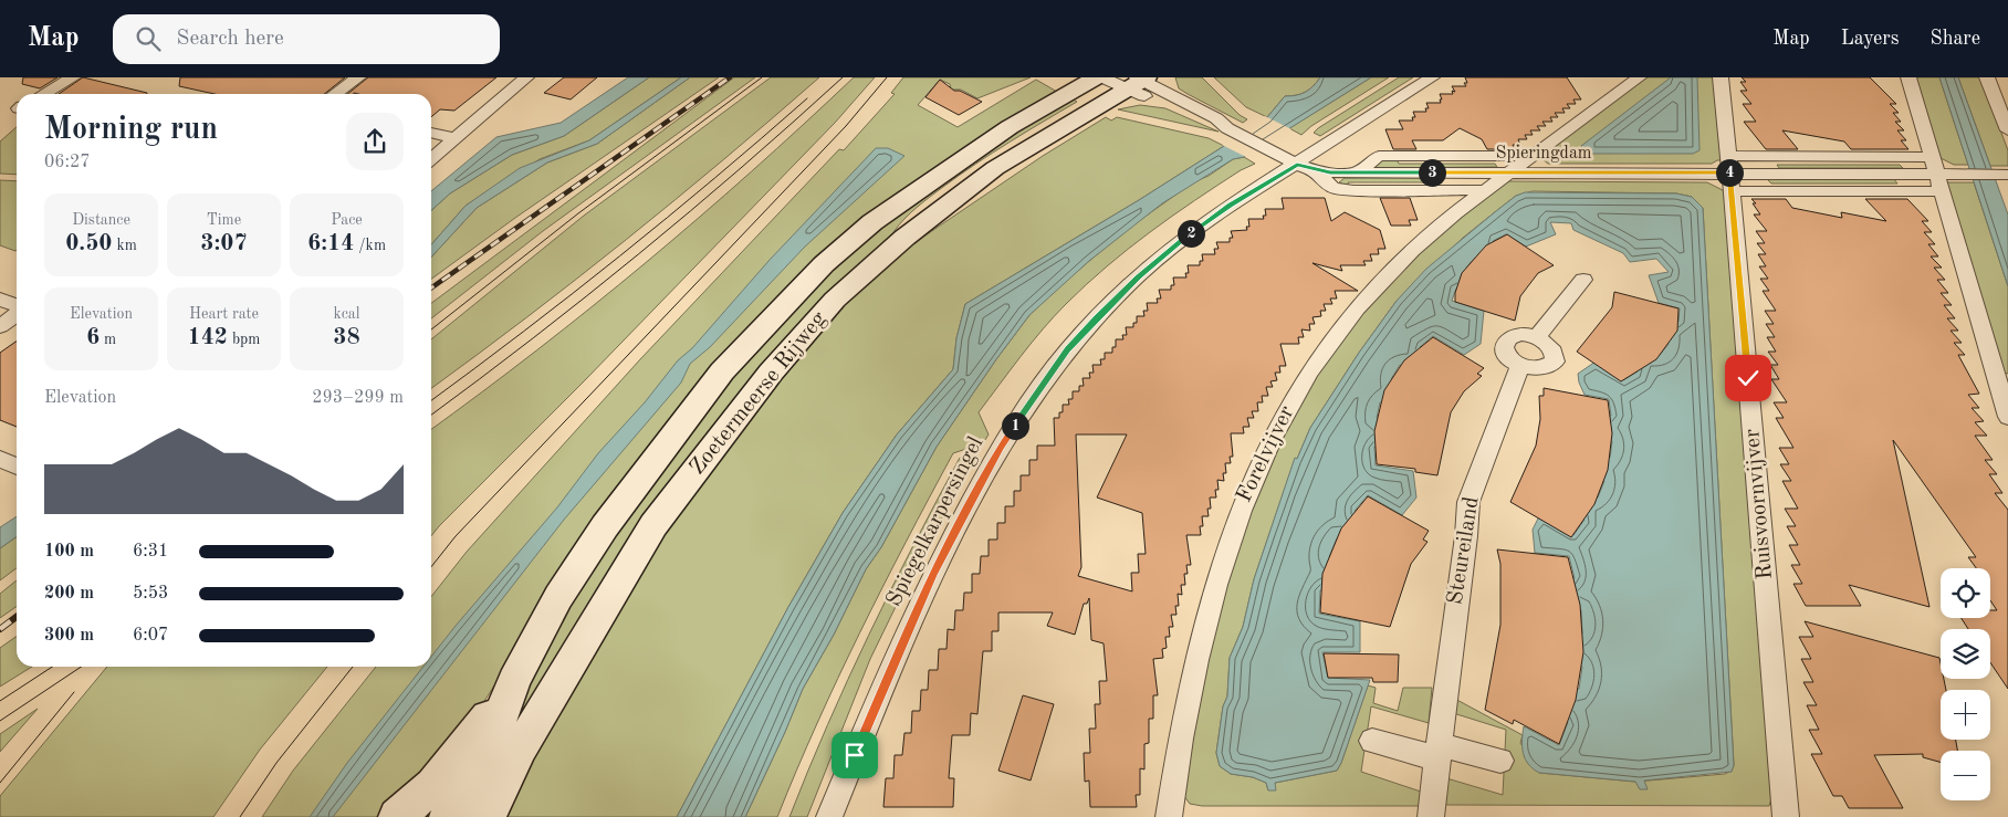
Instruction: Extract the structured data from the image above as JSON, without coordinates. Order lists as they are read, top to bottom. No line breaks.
{"streets":{"main road":["Zoetermeerse Rijweg"],"street":["Spieringdam","Forelvijver","Ruisvoornvijver","Spiegelkarpersingel","Steureiland"]},"crossings":[["Spieringdam","Zoetermeerse Rijweg"],["Spieringdam","Forelvijver"],["Spieringdam","Ruisvoornvijver"],["Spieringdam","Spiegelkarpersingel"]],"page":{"header":"Map","search":"Search here","nav":["Map","Layers","Share"],"heading":["Morning run","06:27"],"pins":["3","4","2","1"],"stats":[["Distance","0.50 km"],["Time","3:07"],["Pace","6:14 /km"],["Elevation","6 m"],["Heart rate","142 bpm"],["kcal","38"]],"chart":["Elevation","293–299 m"],"list":[{"name":"100 m","note":"6:31"},{"name":"200 m","note":"5:53"},{"name":"300 m","note":"6:07"}],"map_buttons":["+","−"]}}
